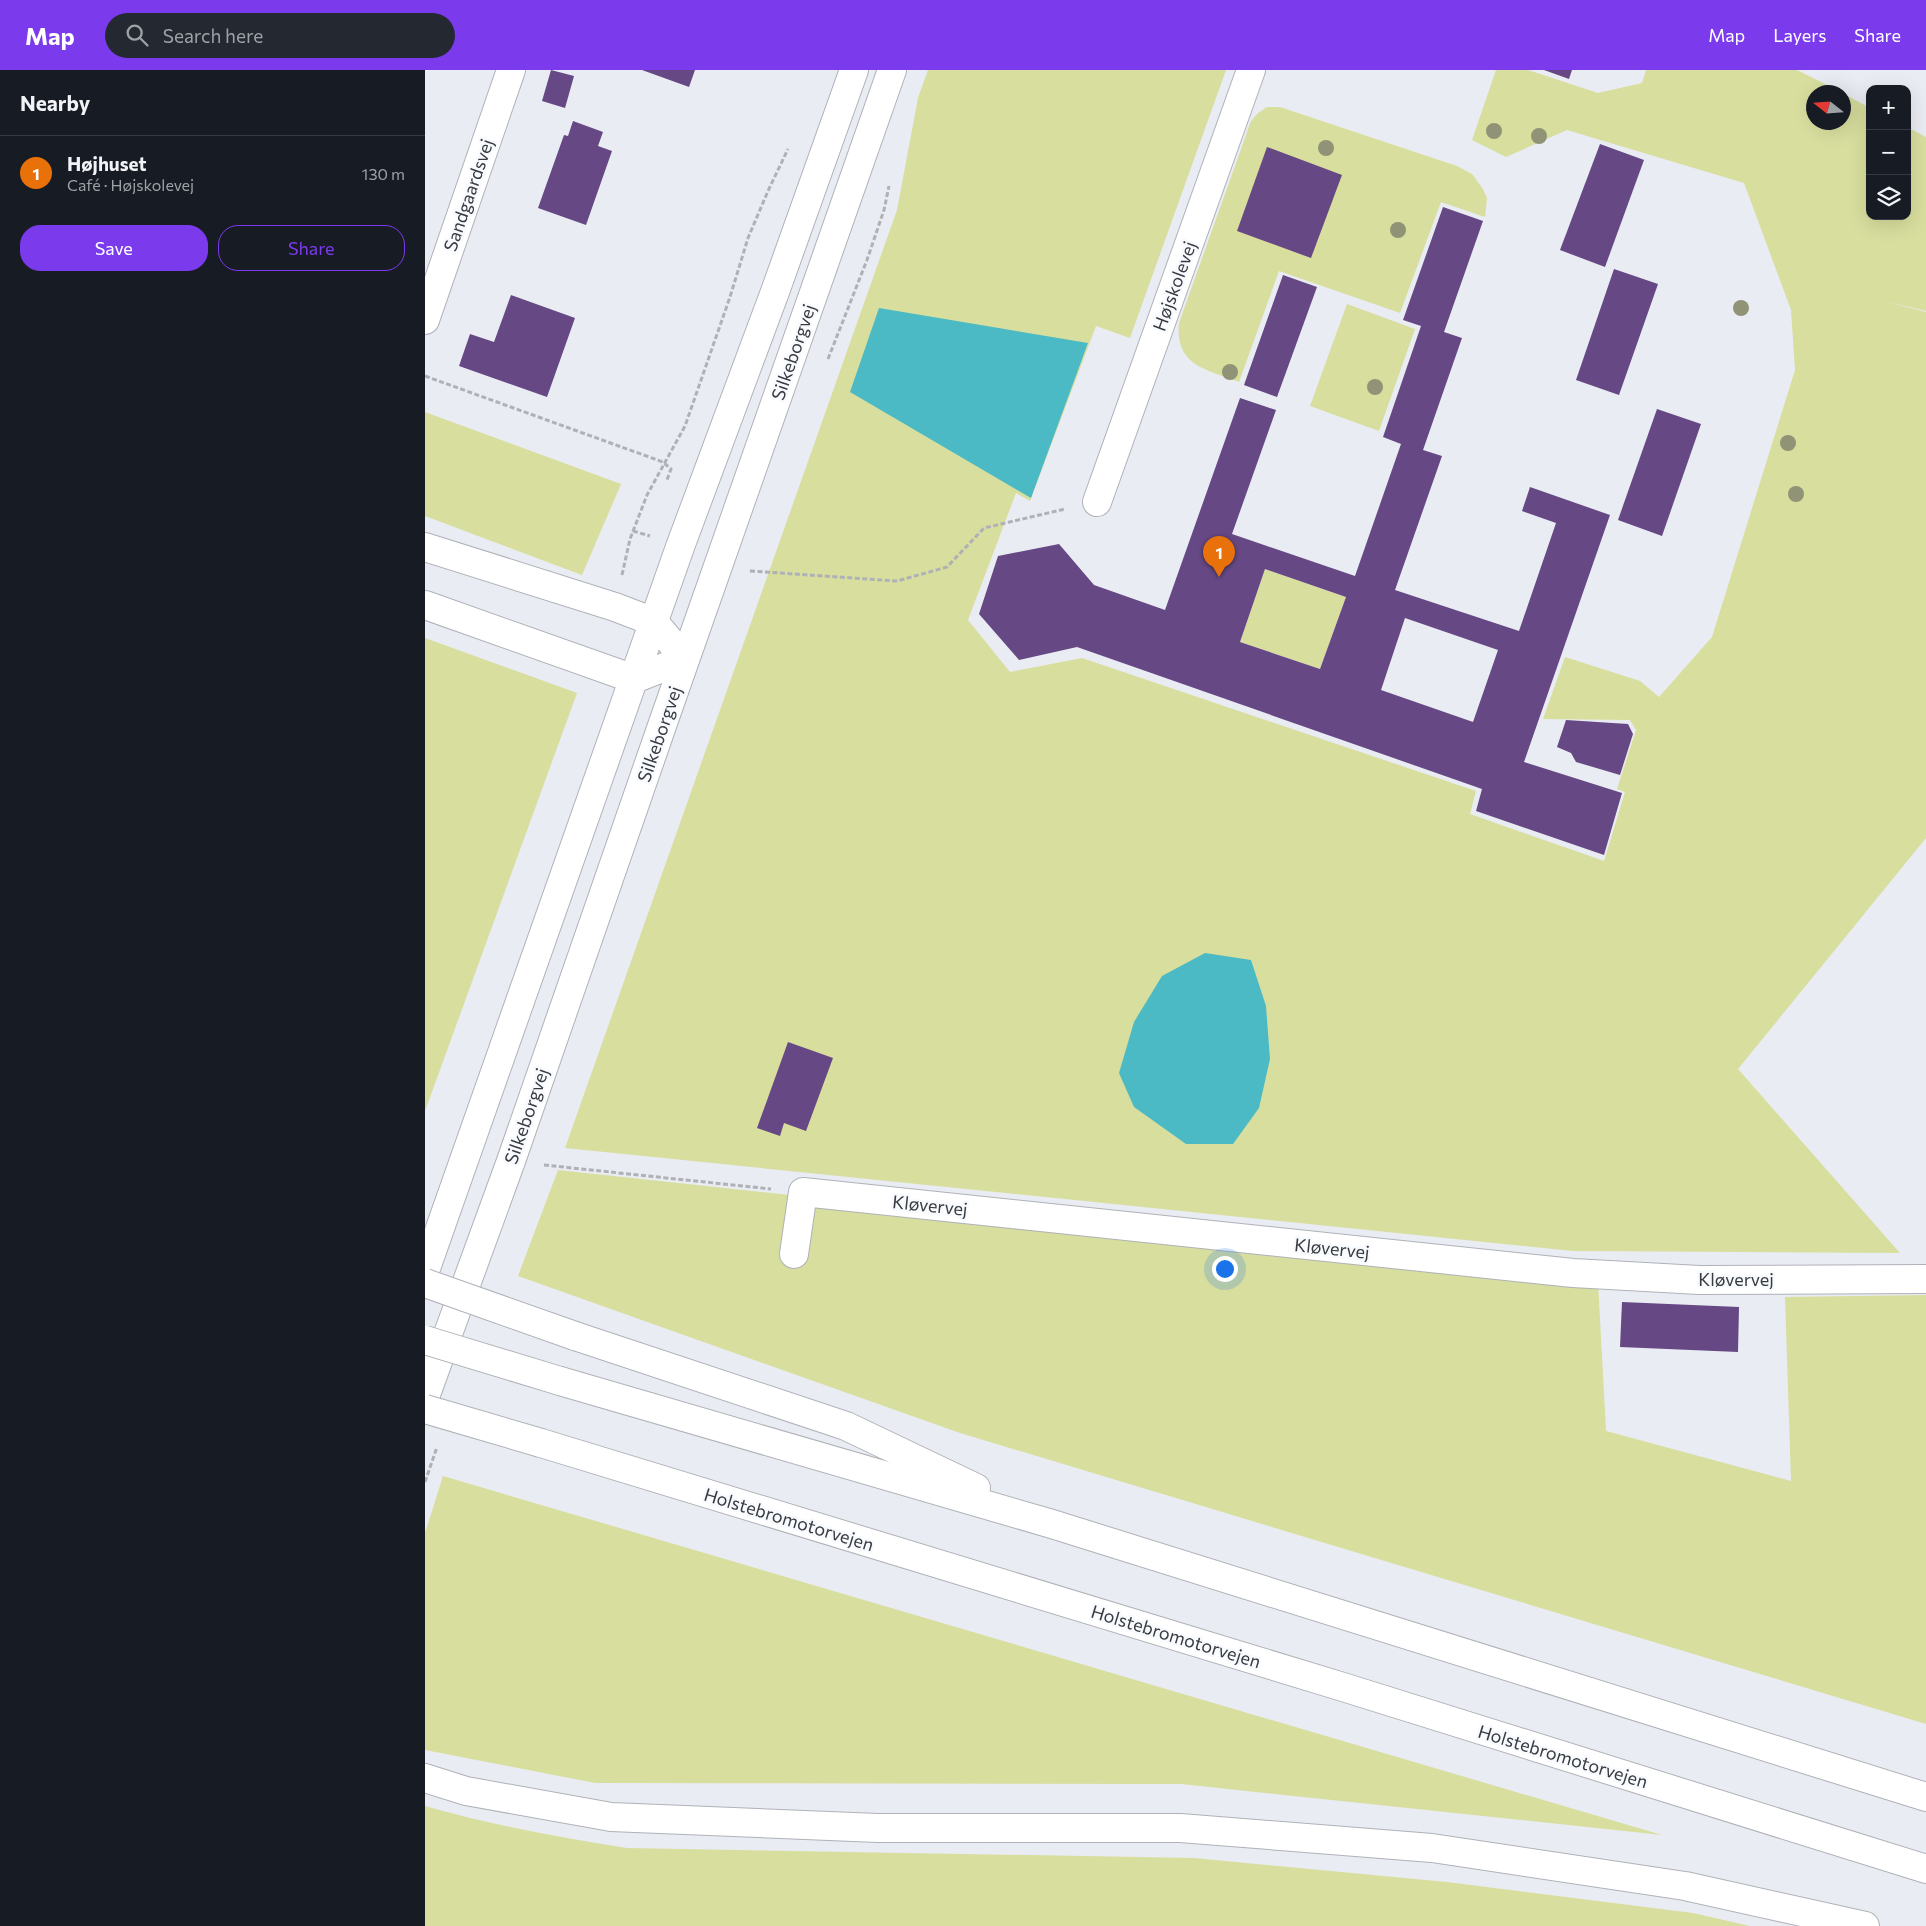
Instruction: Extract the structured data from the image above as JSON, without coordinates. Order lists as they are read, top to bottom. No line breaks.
{"streets":{"main road":["Sandgaardsvej","Højskolevej","Silkeborgvej","Kløvervej","Holstebromotorvejen"]},"north":"left","page":{"header":"Map","search":"Search here","nav":["Map","Layers","Share"],"heading":"Nearby","map_buttons":["+","−"],"list":[{"mark":"1","name":"Højhuset","note":"Café · Højskolevej","value":"130 m"}],"buttons":["Save","Share"],"pins":"1"}}
